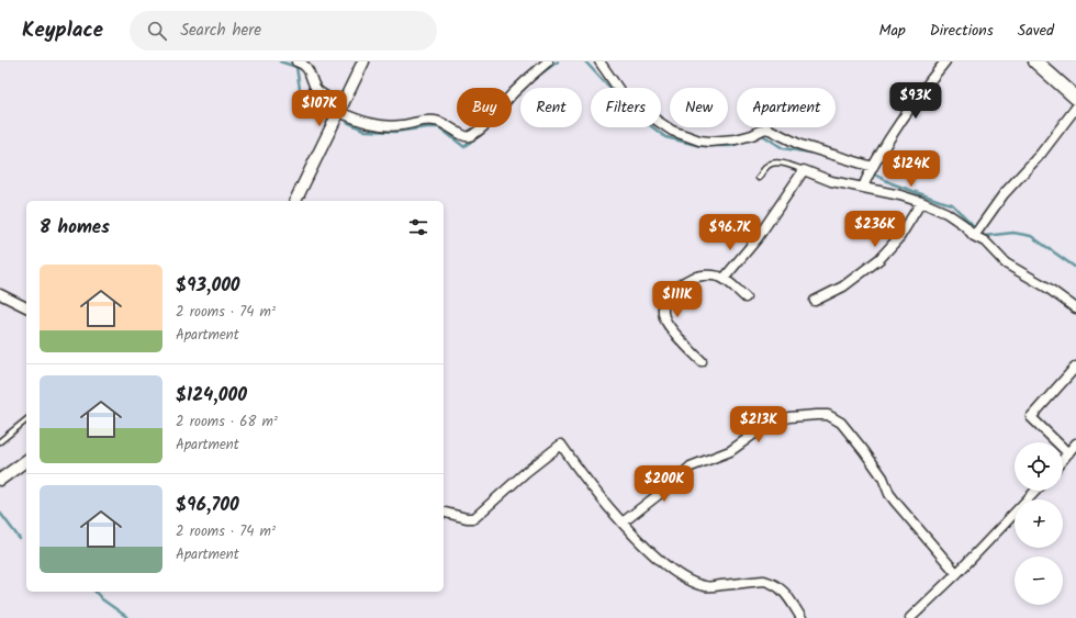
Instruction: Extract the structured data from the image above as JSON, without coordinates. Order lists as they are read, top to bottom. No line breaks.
{"page":{"header":"Keyplace","search":"Search here","nav":["Map","Directions","Saved"],"price":["$93K","$107K","$124K","$236K","$96.7K","$111K","$213K","$200K"],"chip":["Buy","Rent","Filters","New","Apartment"],"heading":"8 homes","list":[{"name":"$93,000","note":"2 rooms · 74 m² · Apartment"},{"name":"$124,000","note":"2 rooms · 68 m² · Apartment"},{"name":"$96,700","note":"2 rooms · 74 m² · Apartment"}],"map_buttons":["+","−"]}}
